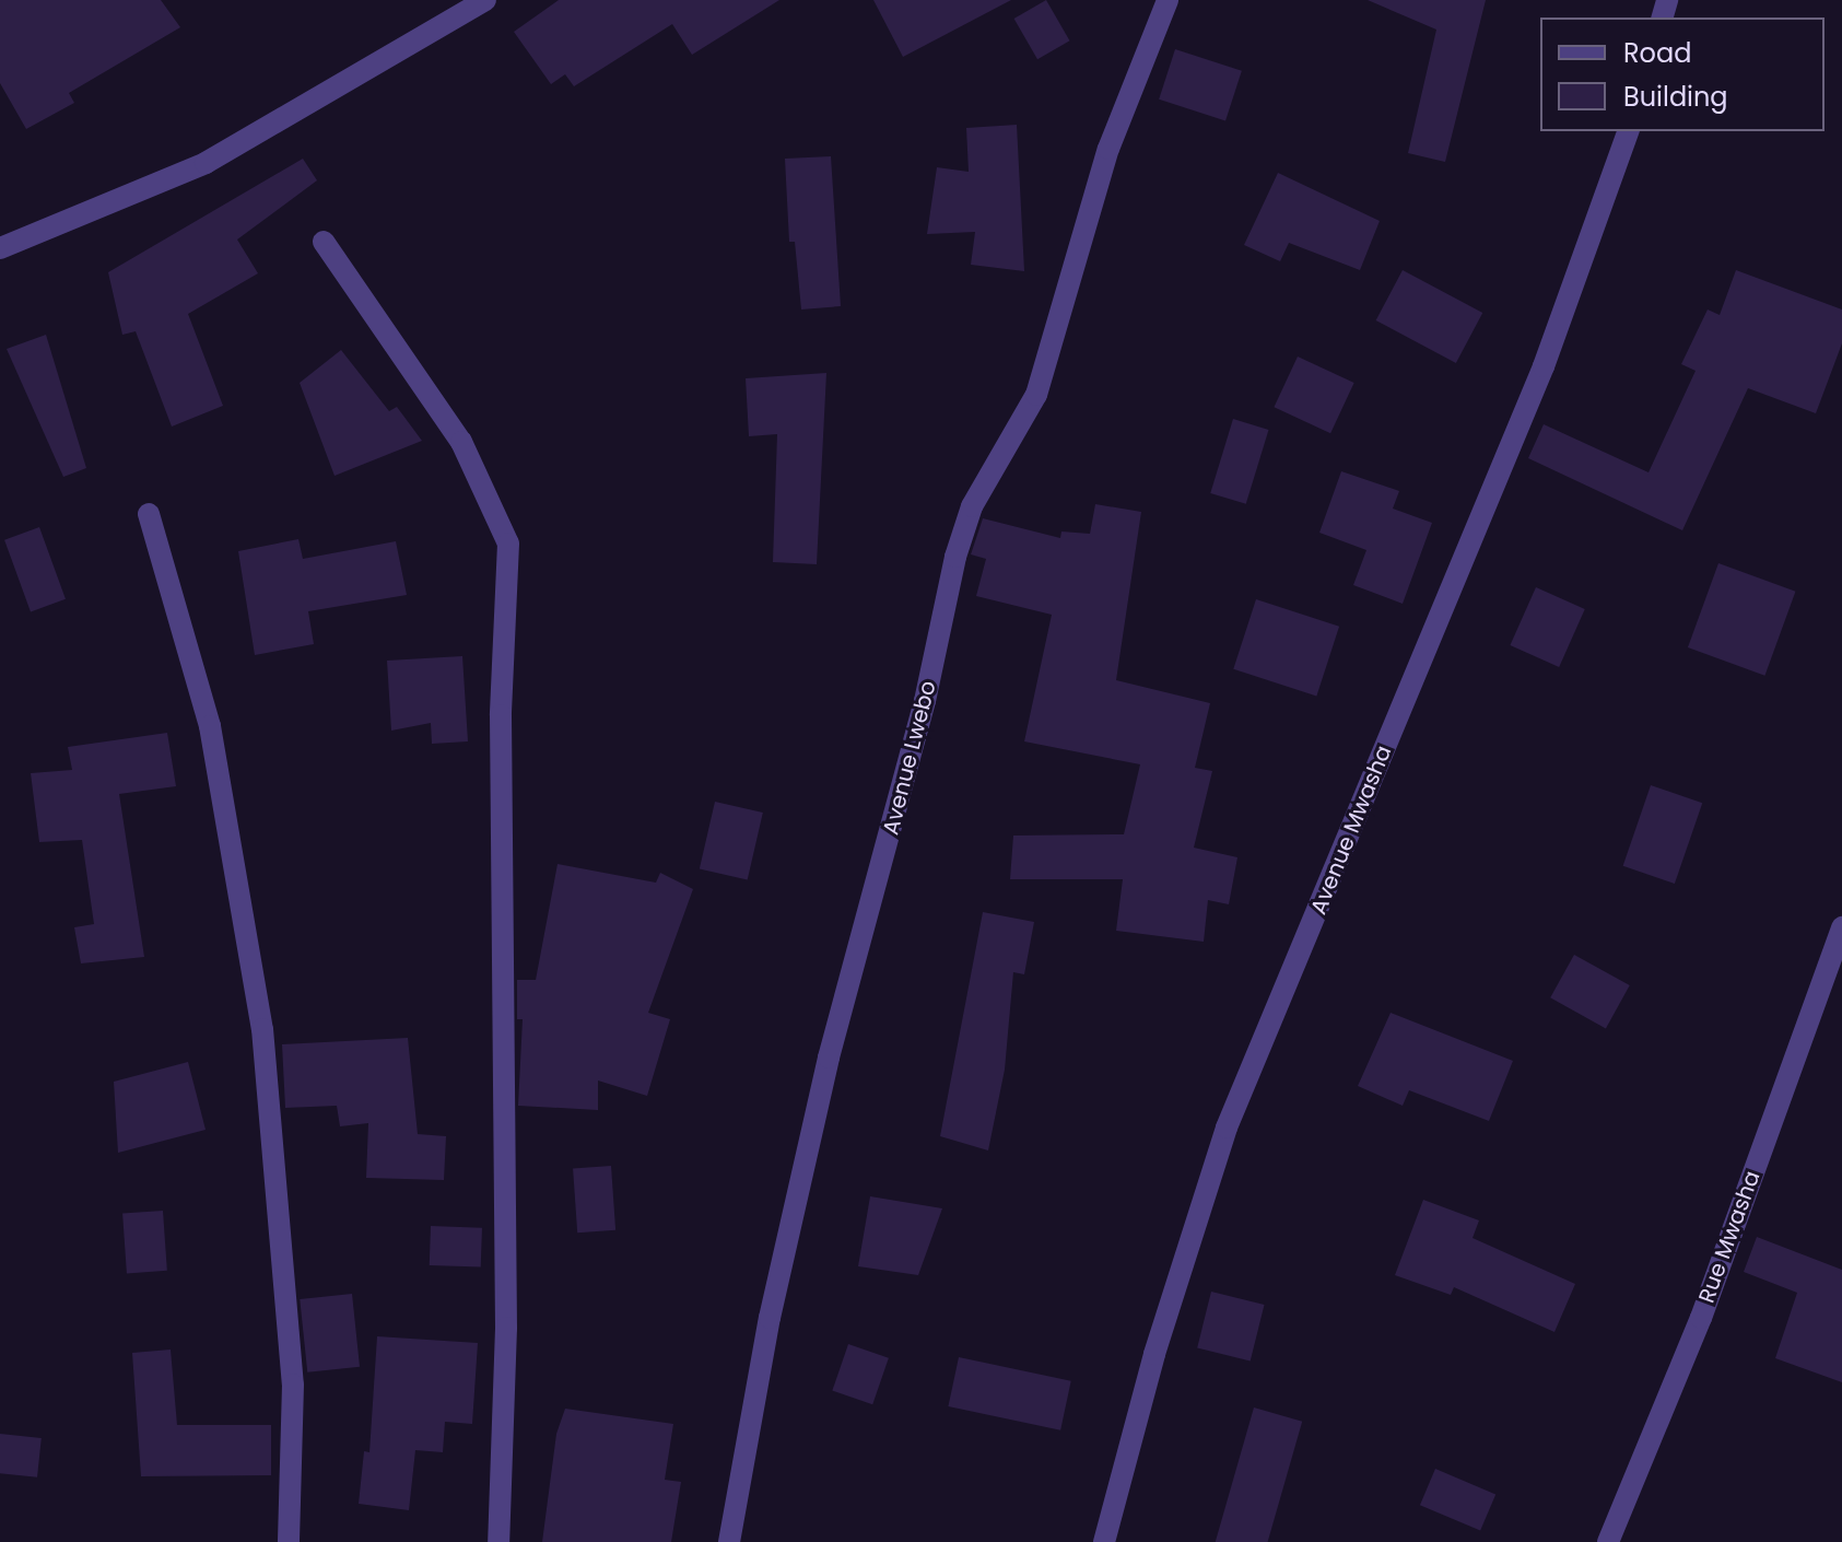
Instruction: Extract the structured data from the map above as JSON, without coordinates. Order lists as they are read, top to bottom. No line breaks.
{"streets":{"street":["Avenue Lwebo","Avenue Mwasha","Rue Mwasha"]},"legend":["Road","Building"]}
